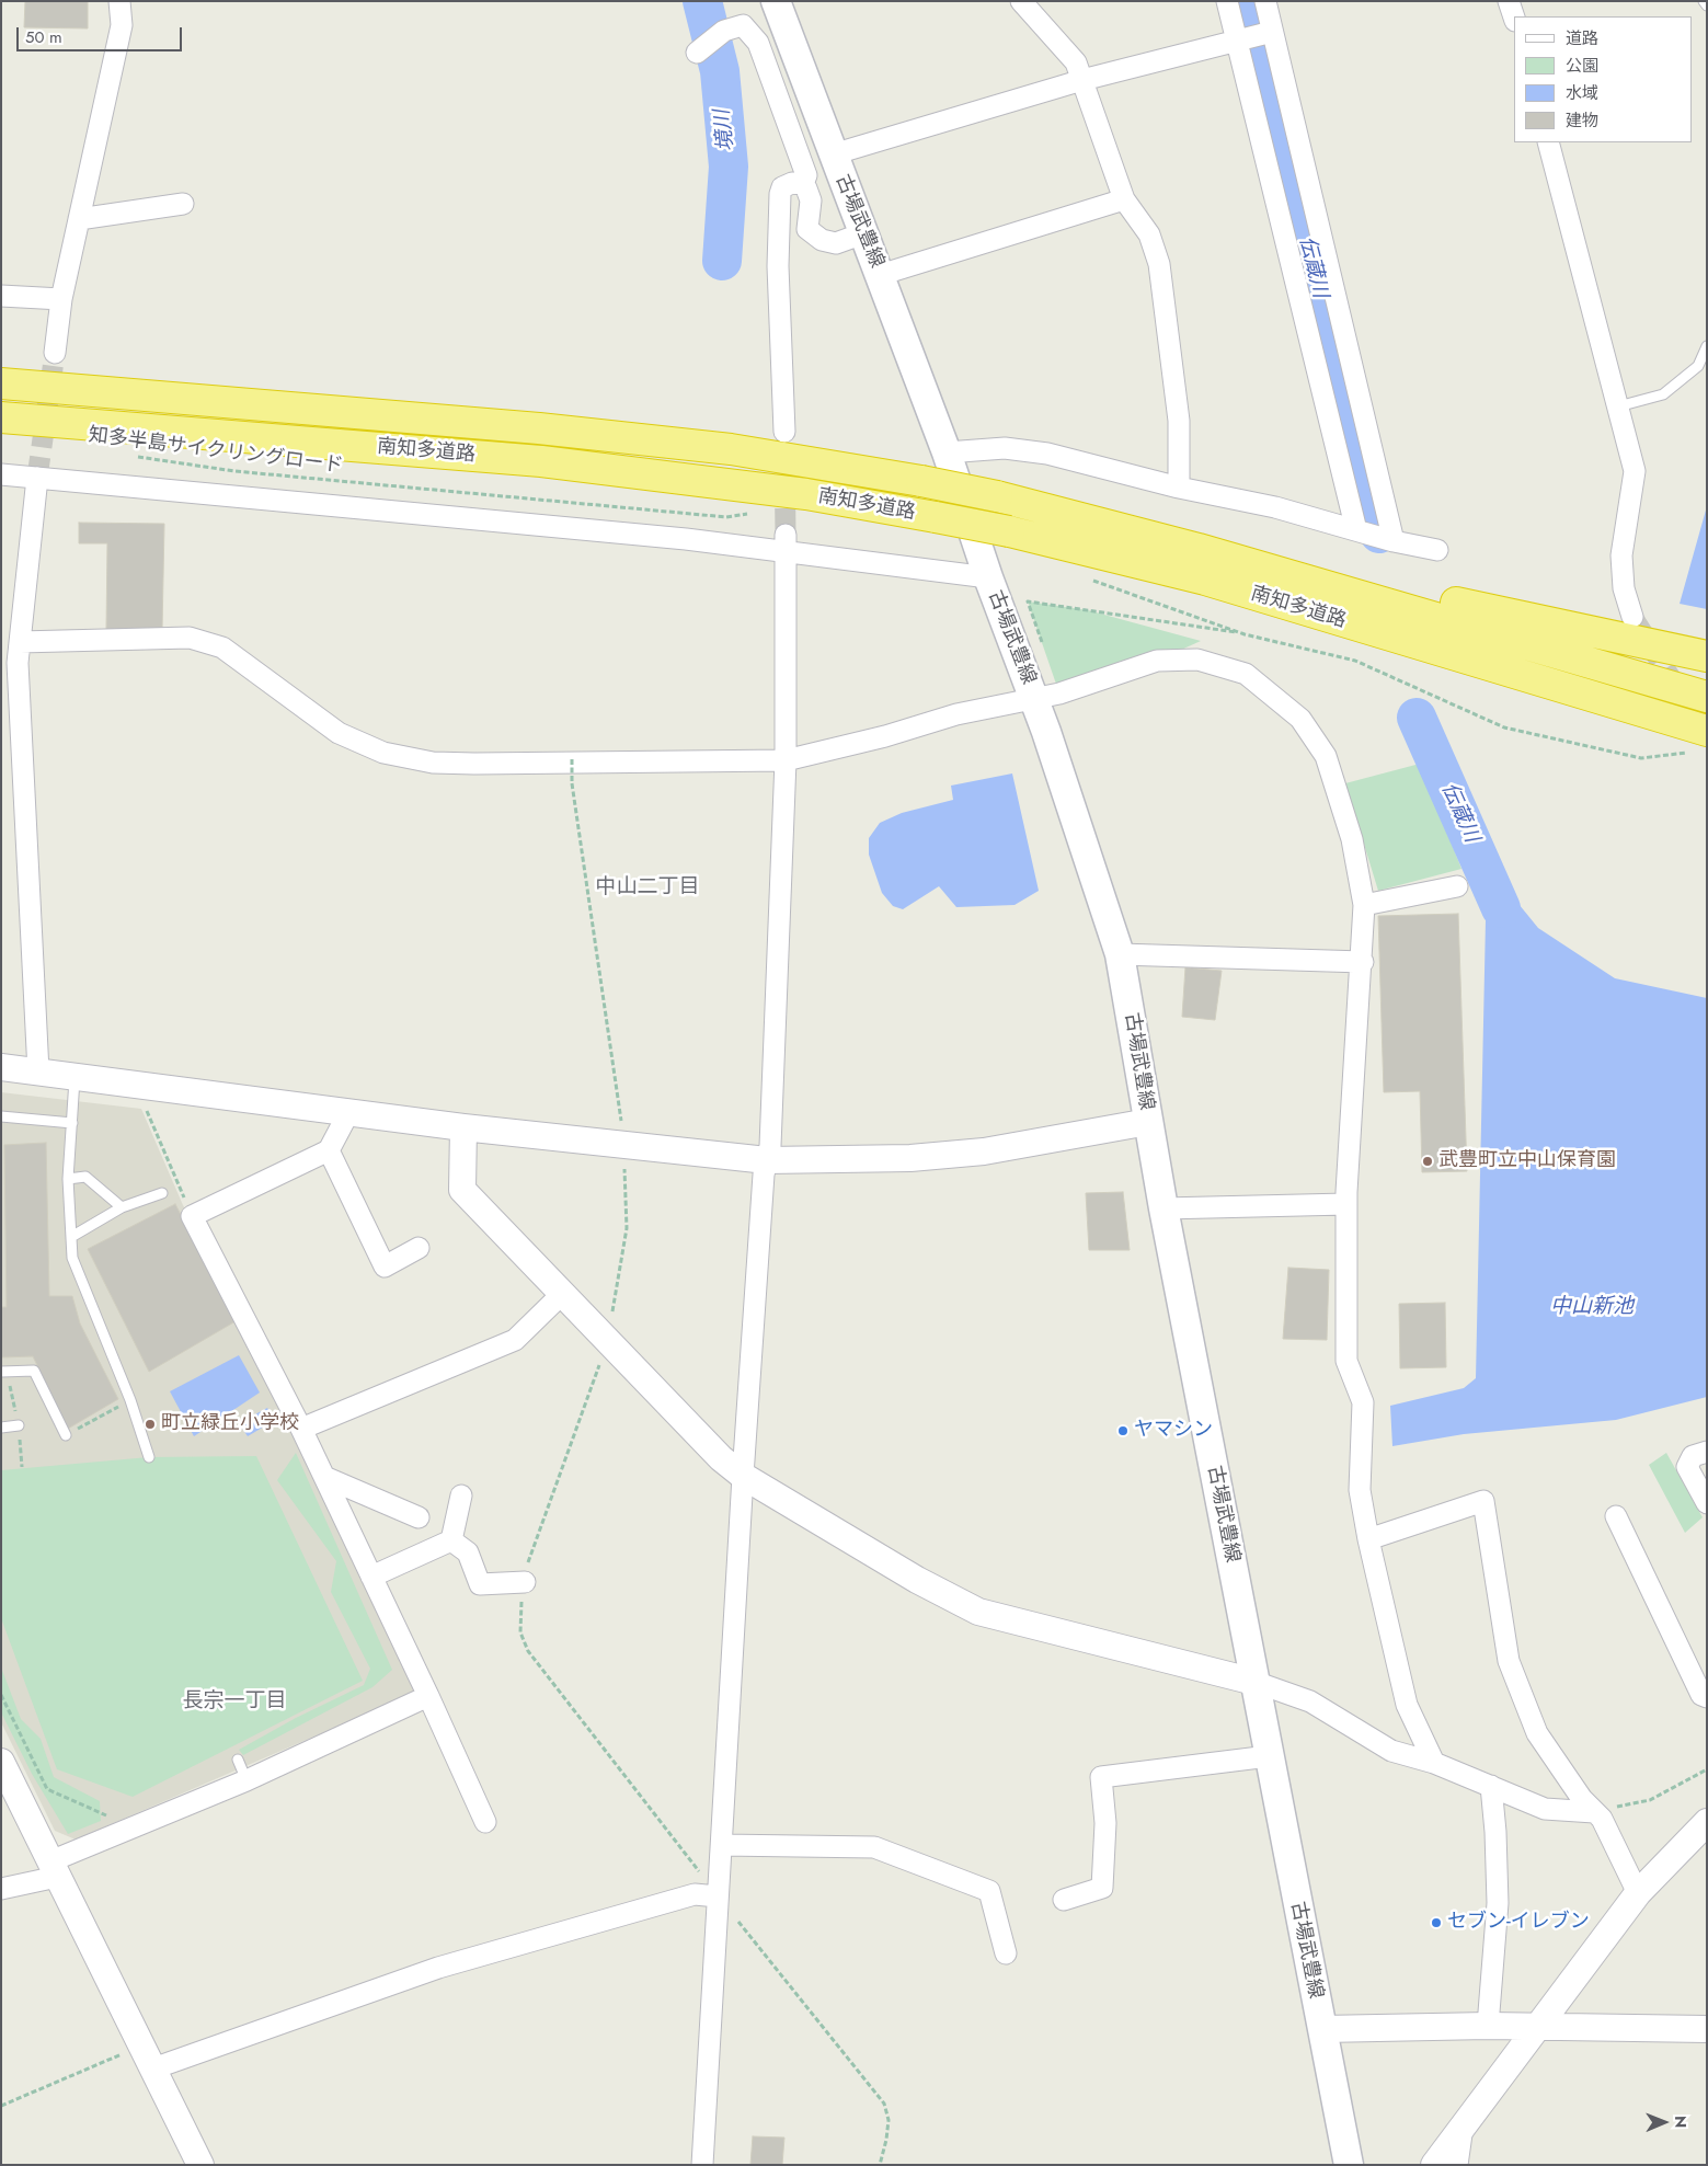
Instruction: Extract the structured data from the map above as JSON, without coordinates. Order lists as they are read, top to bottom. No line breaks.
{"streets":{"highway":["南知多道路"],"main road":["古場武豊線"],"path":["知多半島サイクリングロード"]},"districts":["中山二丁目","長宗一丁目"],"water":["境川","伝蔵川","中山新池"],"places":["武豊町立中山保育園","町立緑丘小学校","ヤマシン","セブン-イレブン"],"legend":["道路","公園","水域","建物"],"scale_bar":"50 m","north":"right"}
